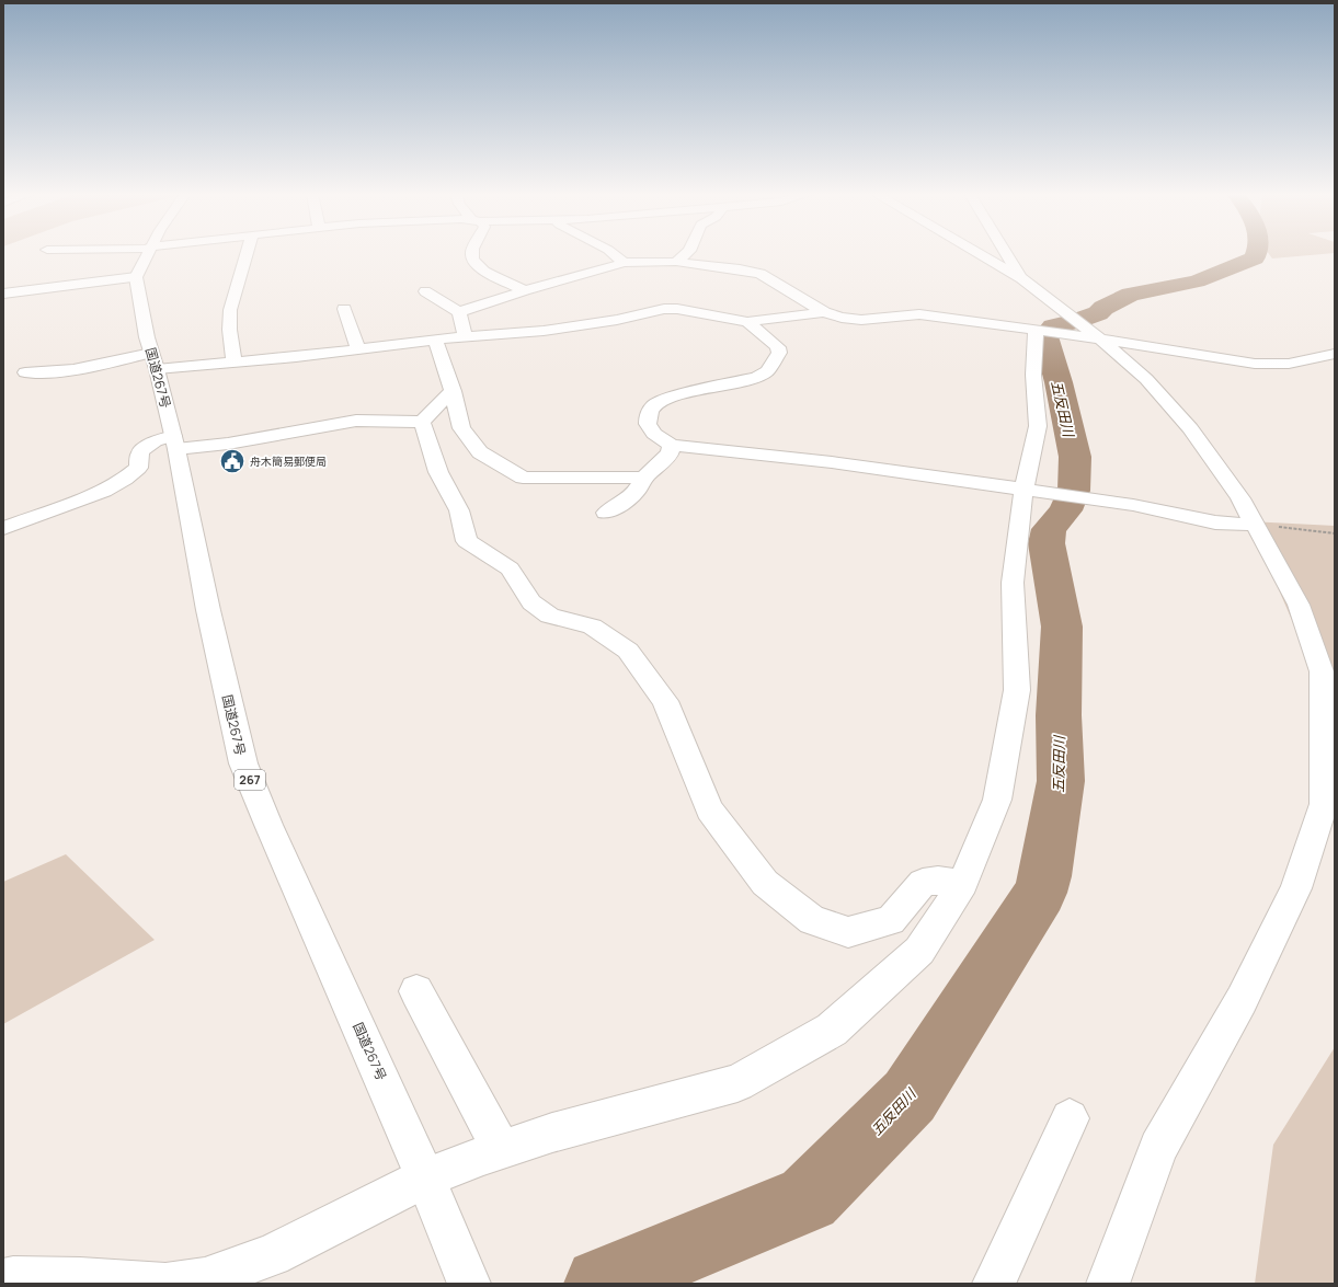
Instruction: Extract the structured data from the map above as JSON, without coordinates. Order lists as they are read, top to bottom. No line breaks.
{"streets":{"main road":["国道267号","267"]},"water":["五反田川"],"places":{"public building":["舟木簡易郵便局"]}}
